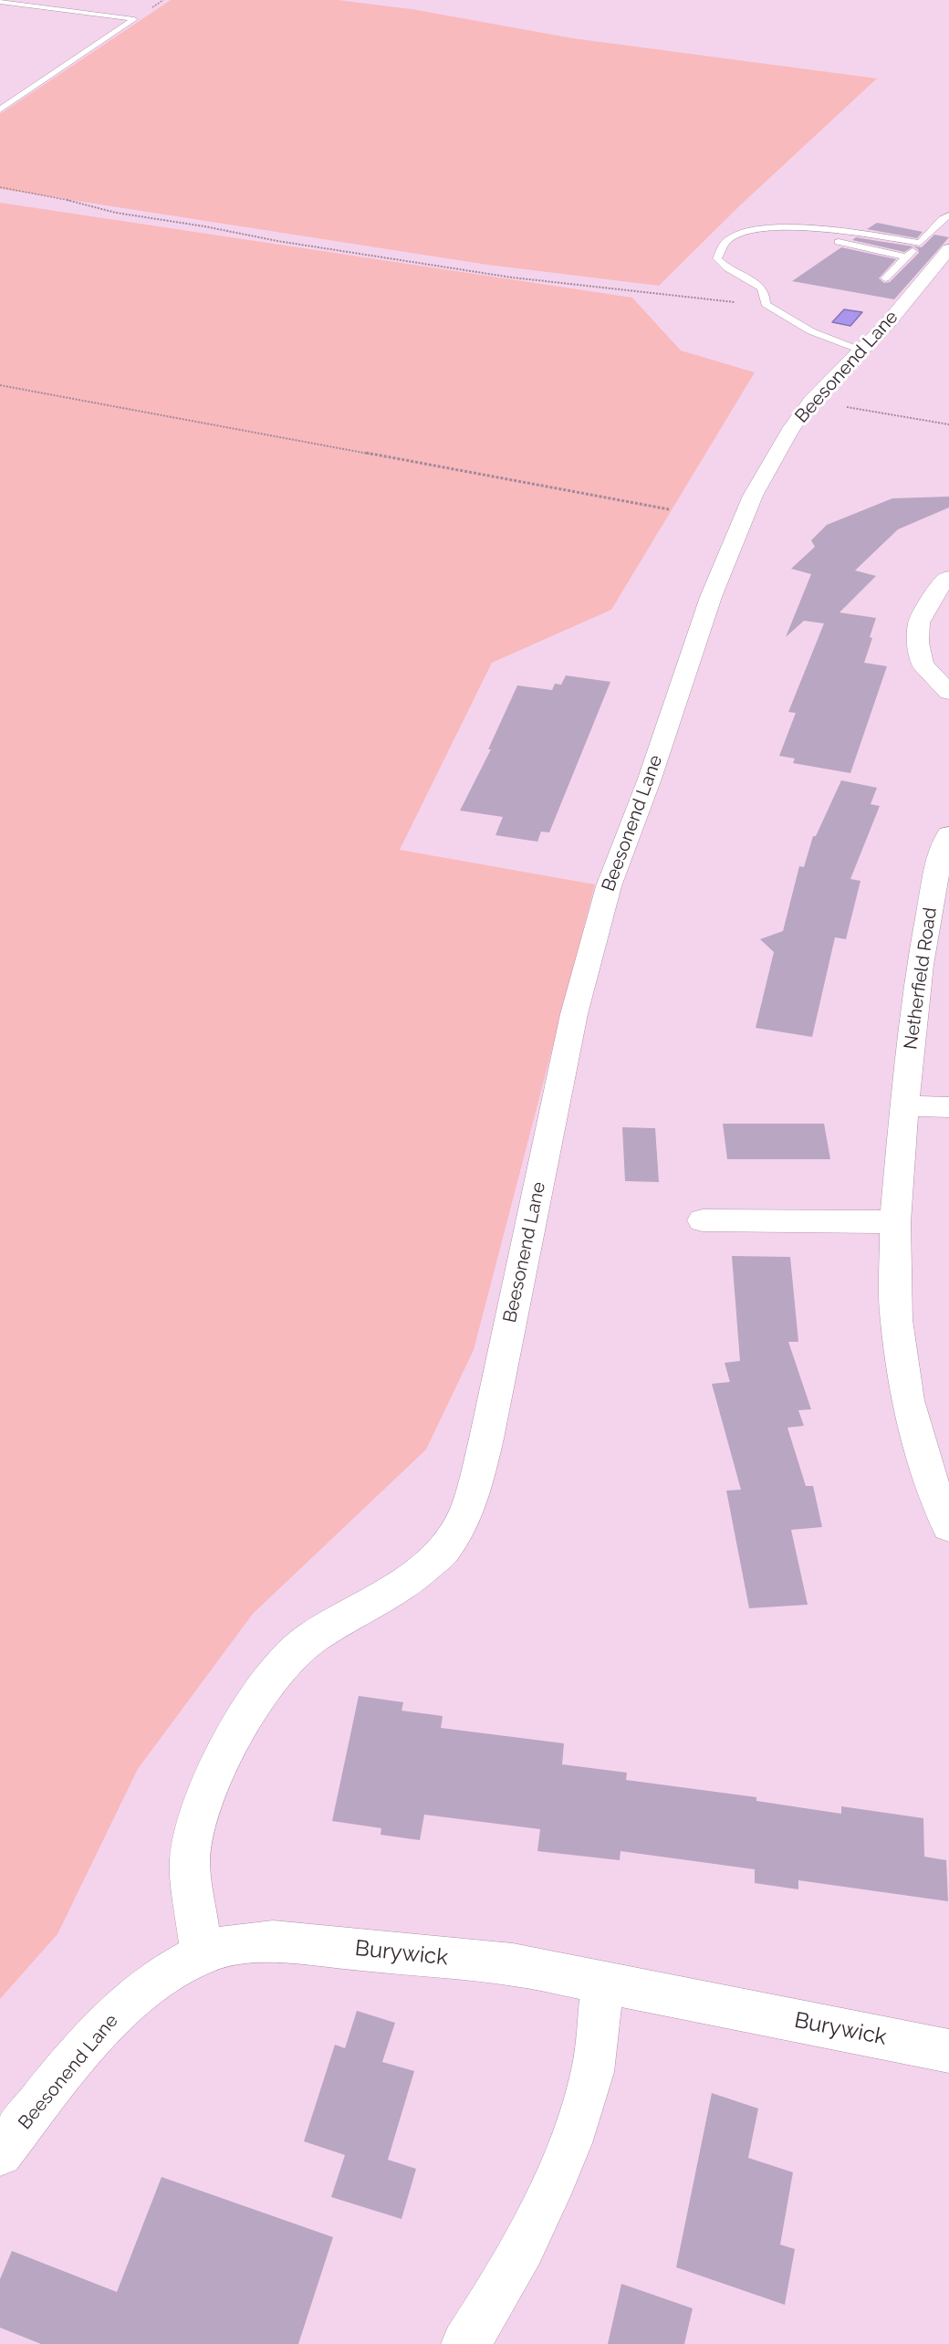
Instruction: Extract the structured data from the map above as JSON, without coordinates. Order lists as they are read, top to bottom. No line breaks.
{"streets":{"street":["Beesonend Lane","Netherfield Road","Burywick"]},"crossings":[["Beesonend Lane","Burywick"]]}
